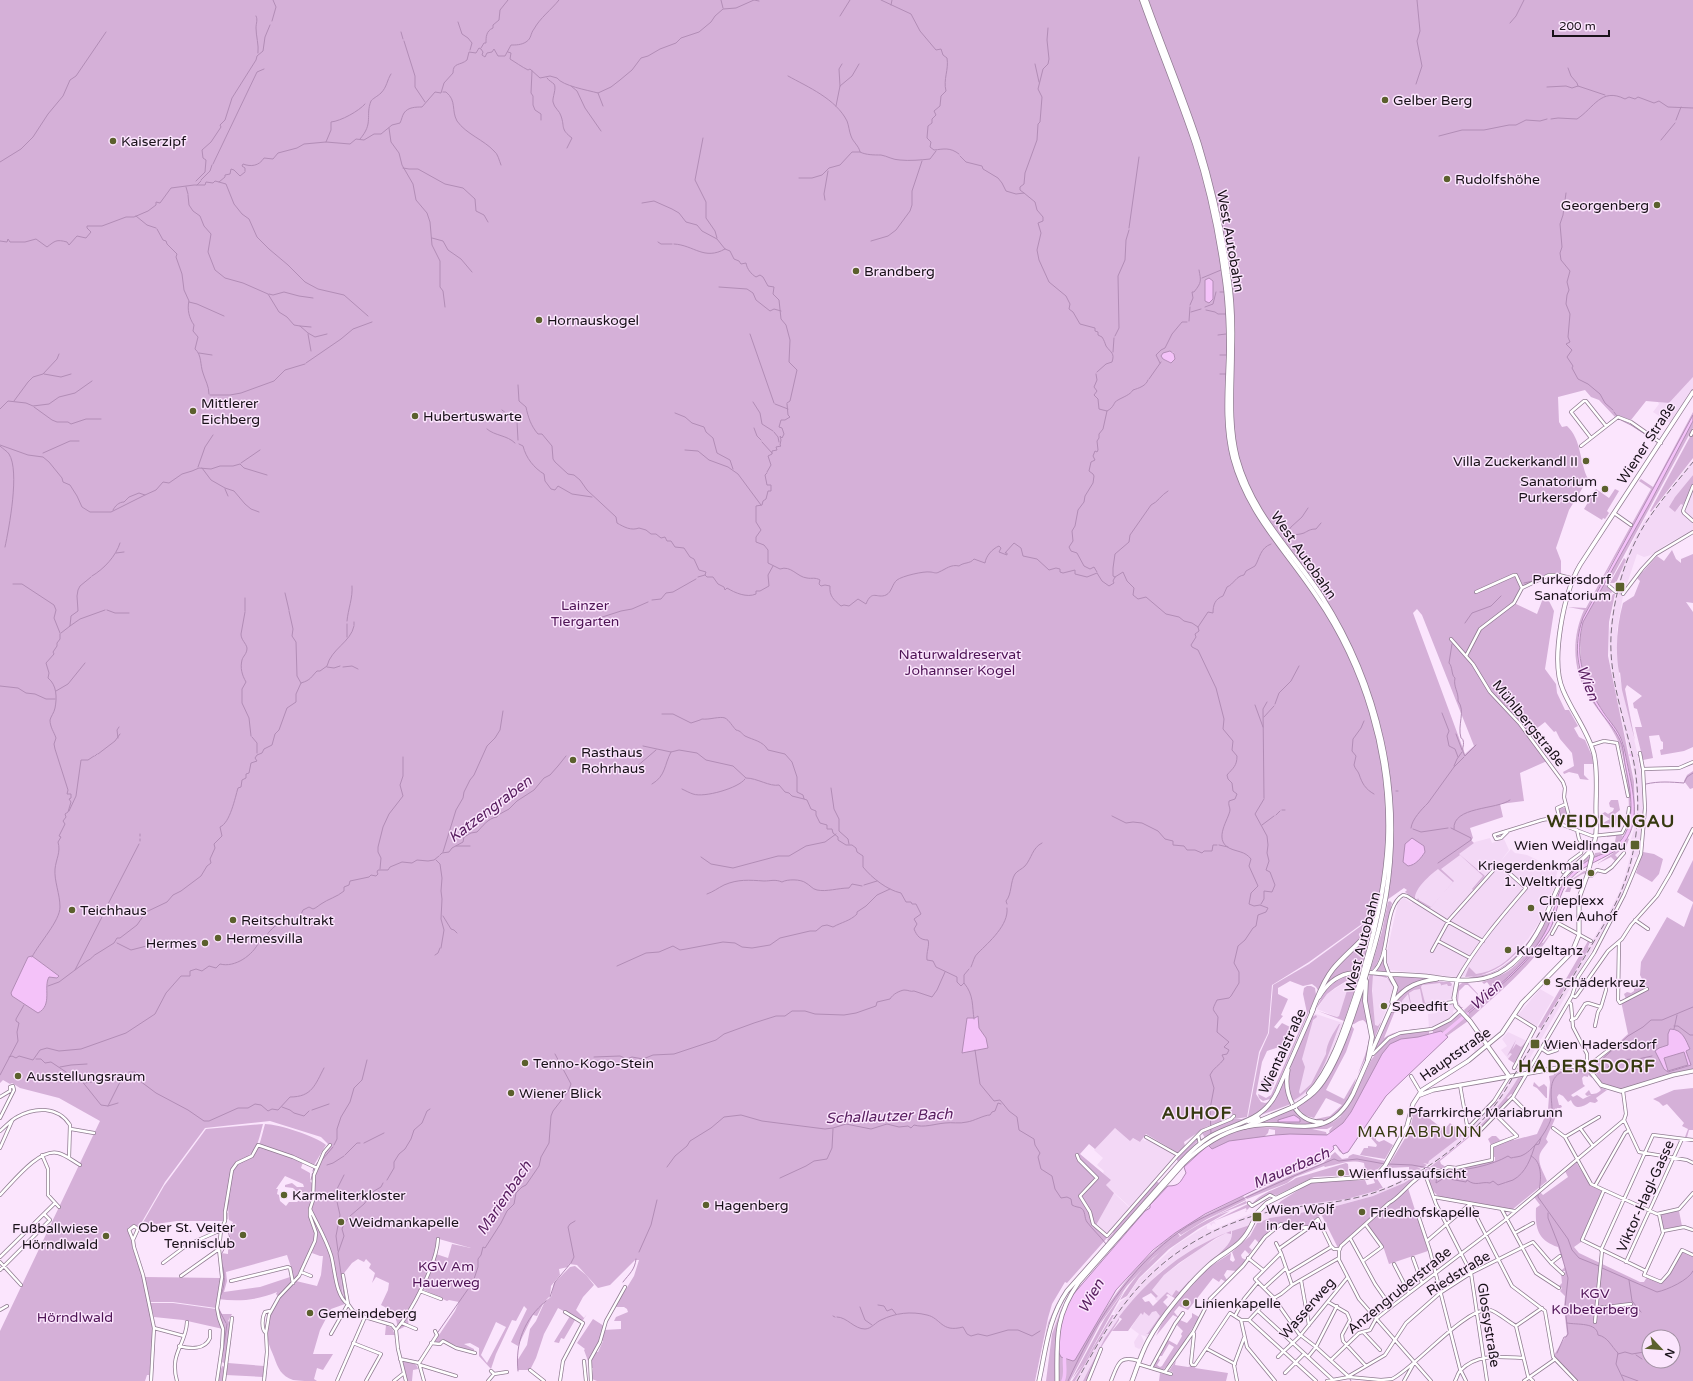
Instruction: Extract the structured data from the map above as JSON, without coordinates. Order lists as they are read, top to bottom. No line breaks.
{"streets":{"highway":["West Autobahn"],"main road":["Wiener Straße","Wientalstraße","Hauptstraße"],"street":["Mühlbergstraße","Viktor-Hagl-Gasse","Riedstraße","Anzengruberstraße","Wasserweg","Glossystraße"]},"crossings":[["West Autobahn","Wientalstraße"],["Wientalstraße","Hauptstraße"],["Riedstraße","Glossystraße"],["Anzengruberstraße","Glossystraße"]],"districts":["WEIDLINGAU","HADERSDORF","AUHOF","MARIABRUNN"],"water":["Wien","Katzengraben","Schallautzer Bach","Mauerbach","Marienbach"],"parks":["Lainzer Tiergarten","Naturwaldreservat Johannser Kogel","KGV Am Hauerweg","KGV Kolbeterberg","Hörndlwald"],"places":{"other":["Gelber Berg","Kaiserzipf","Rudolfshöhe","Georgenberg","Brandberg","Hornauskogel","Mittlerer Eichberg","Hubertuswarte","Villa Zuckerkandl II","Sanatorium Purkersdorf","Rasthaus Rohrhaus","Kriegerdenkmal 1. Weltkrieg","Cineplexx Wien Auhof","Teichhaus","Reitschultrakt","Hermesvilla","Hermes","Kugeltanz","Schäderkreuz","Speedfit","Tenno-Kogo-Stein","Ausstellungsraum","Wiener Blick","Pfarrkirche Mariabrunn","Wienflussaufsicht","Karmeliterkloster","Hagenberg","Friedhofskapelle","Weidmankapelle","Ober St. Veiter Tennisclub","Fußballwiese Hörndlwald","Linienkapelle","Gemeindeberg"],"transit":["Purkersdorf Sanatorium","Wien Weidlingau","Wien Hadersdorf","Wien Wolf in der Au"]},"scale_bar":"200 m","north":"bottom right"}
